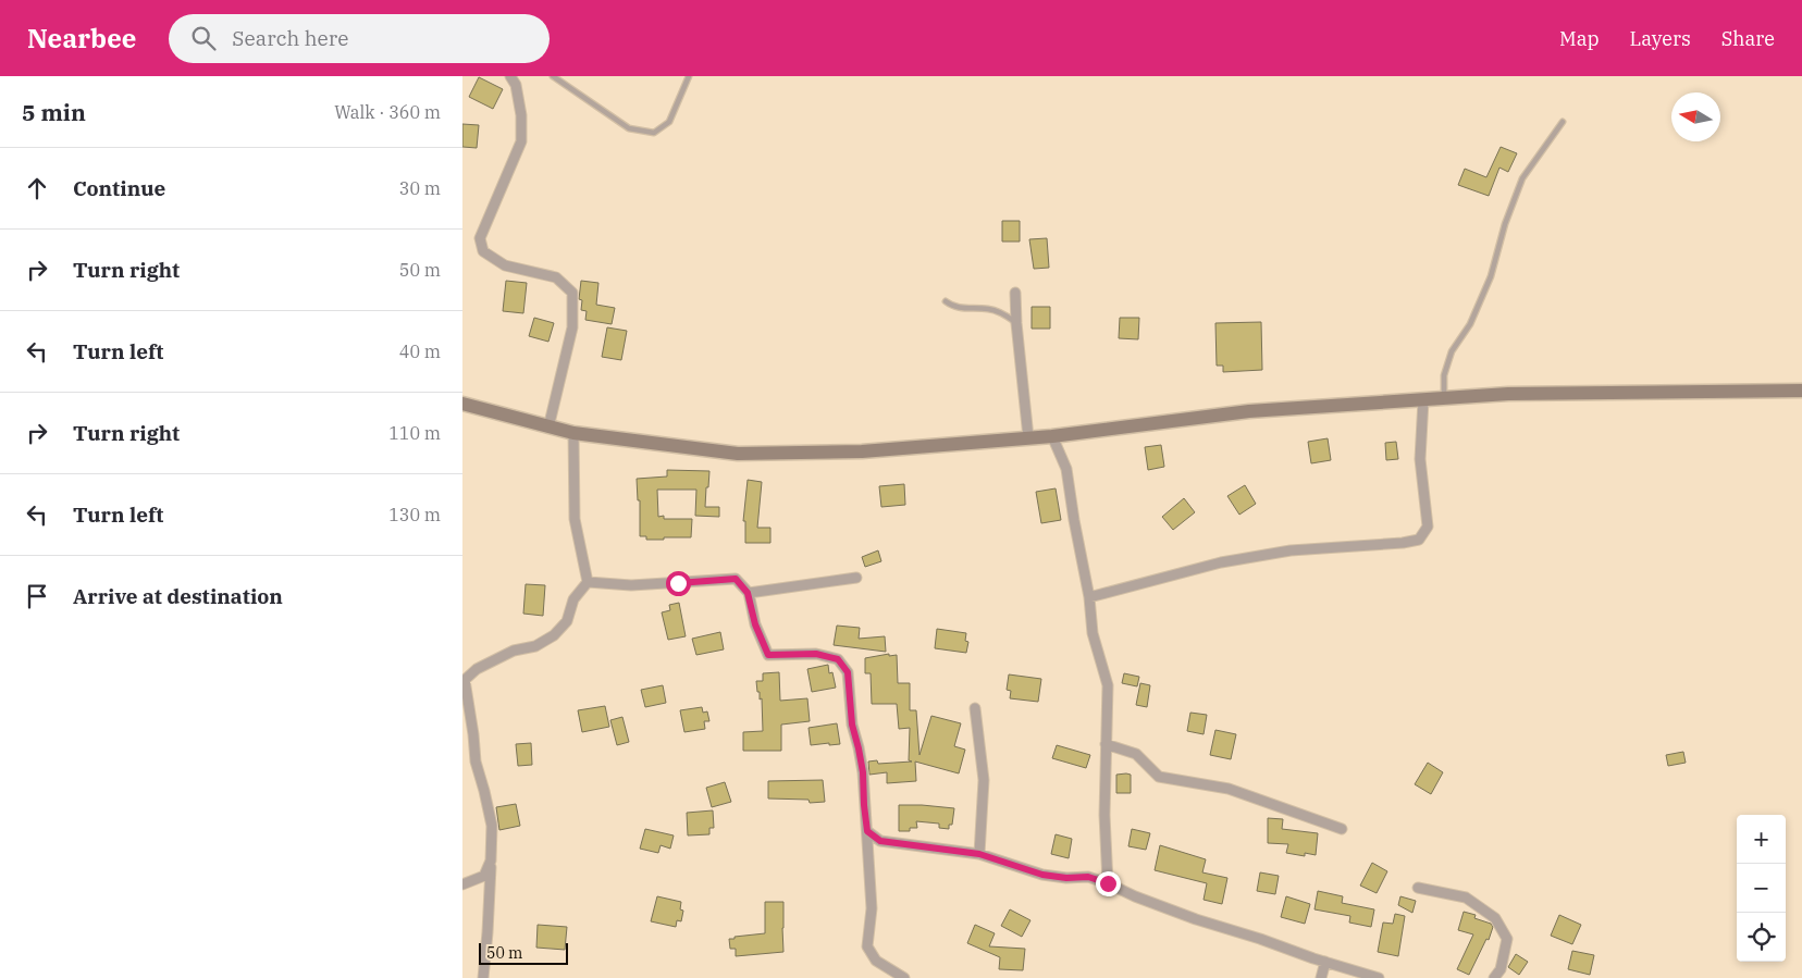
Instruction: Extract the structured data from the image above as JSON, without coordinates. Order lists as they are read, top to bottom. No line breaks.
{"scale_bar":"50 m","north":"left","page":{"header":"Nearbee","search":"Search here","nav":["Map","Layers","Share"],"heading":["5 min","Walk · 360 m"],"list":[["Continue","30 m"],["Turn right","50 m"],["Turn left","40 m"],["Turn right","110 m"],["Turn left","130 m"],"Arrive at destination"],"map_buttons":["+","−"],"scale":"50 m"}}
